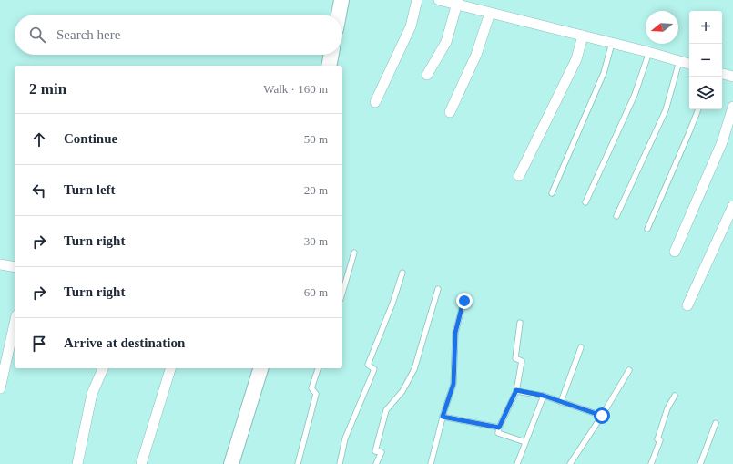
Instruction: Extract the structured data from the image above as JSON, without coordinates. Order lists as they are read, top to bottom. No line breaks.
{"north":"left","page":{"map_buttons":["+","−"],"search":"Search here","heading":["2 min","Walk · 160 m"],"list":[["Continue","50 m"],["Turn left","20 m"],["Turn right","30 m"],["Turn right","60 m"],"Arrive at destination"]}}
